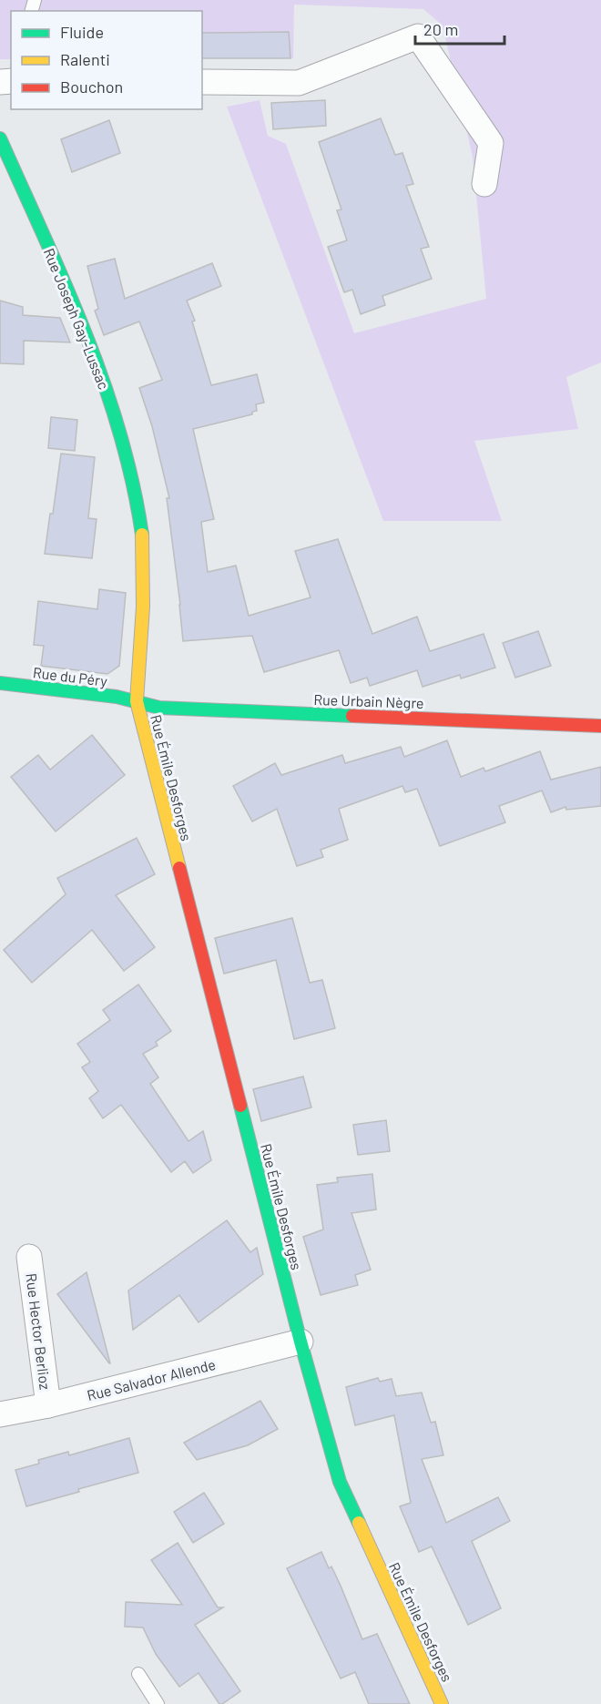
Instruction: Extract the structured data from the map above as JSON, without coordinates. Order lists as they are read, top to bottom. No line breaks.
{"streets":{"street":["Rue Joseph Gay-Lussac","Rue du Péry","Rue Urbain Nègre","Rue Émile Desforges","Rue Hector Berlioz","Rue Salvador Allende"]},"crossings":[["Rue Joseph Gay-Lussac","Rue du Péry"],["Rue Joseph Gay-Lussac","Rue Urbain Nègre"],["Rue Joseph Gay-Lussac","Rue Émile Desforges"],["Rue du Péry","Rue Urbain Nègre"],["Rue du Péry","Rue Émile Desforges"],["Rue Urbain Nègre","Rue Émile Desforges"],["Rue Émile Desforges","Rue Salvador Allende"],["Rue Hector Berlioz","Rue Salvador Allende"]],"legend":["Fluide","Ralenti","Bouchon"],"scale_bar":"20 m"}
